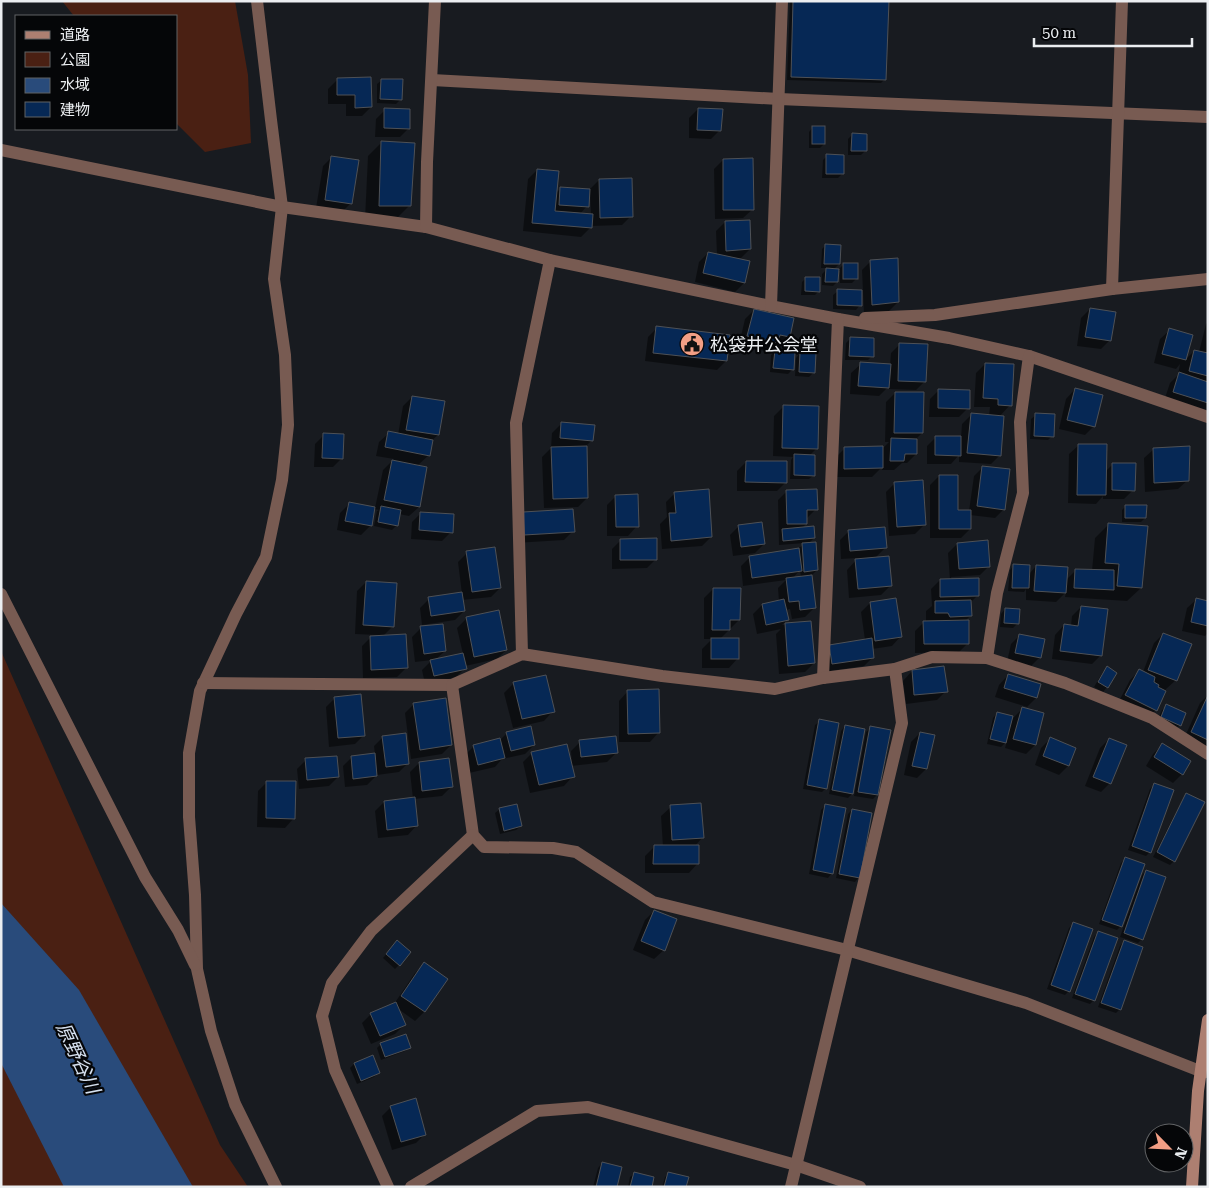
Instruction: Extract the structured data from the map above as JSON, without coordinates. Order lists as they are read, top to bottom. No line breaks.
{"water":["原野谷川"],"places":{"public building":["松袋井公会堂"]},"legend":["道路","公園","水域","建物"],"scale_bar":"50 m","north":"bottom right"}
